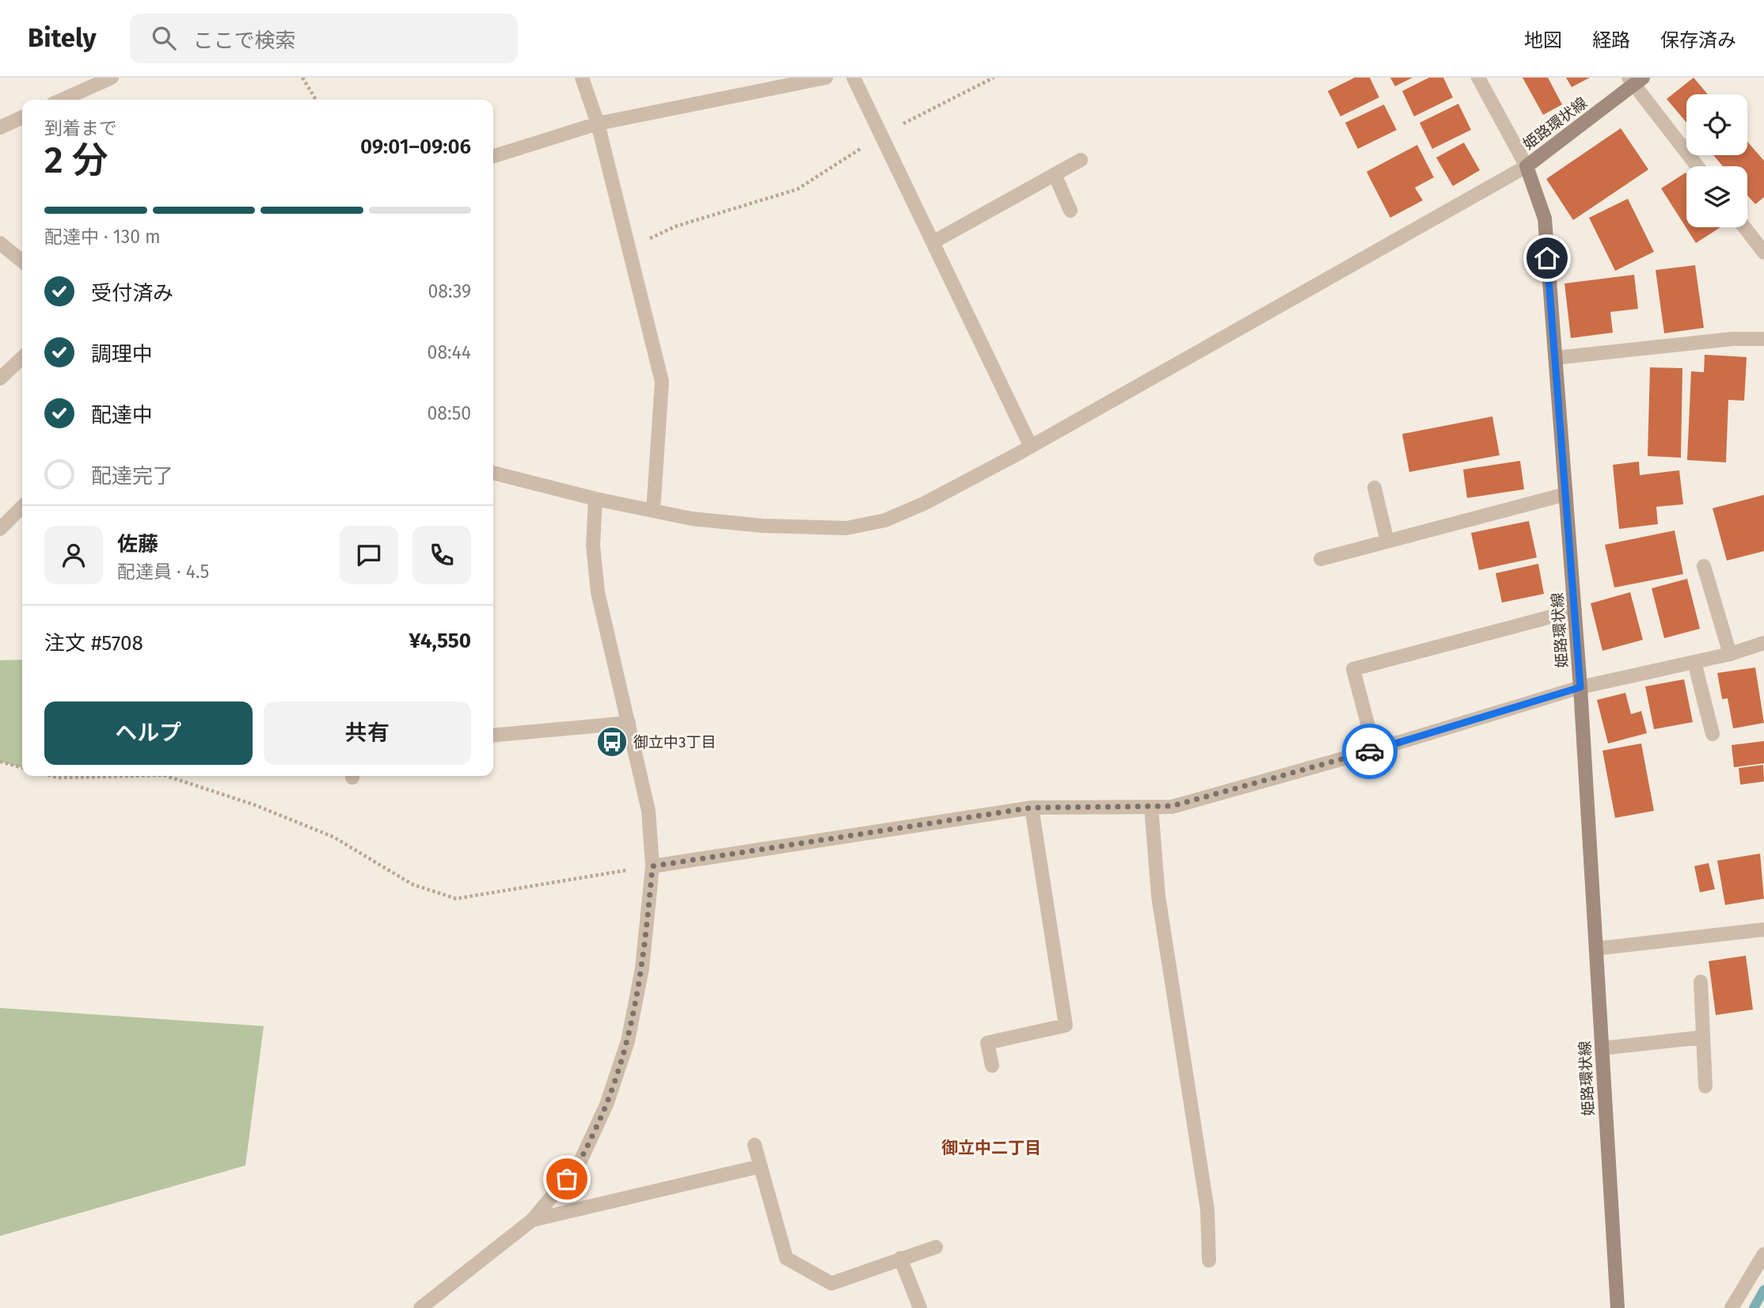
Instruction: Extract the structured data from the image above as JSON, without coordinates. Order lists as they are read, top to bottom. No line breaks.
{"streets":{"main road":["姫路環状線"]},"districts":["御立中二丁目"],"places":{"bus stop":["御立中3丁目"]},"page":{"header":"Bitely","search":"ここで検索","nav":["地図","経路","保存済み"],"heading":["2 分","到着まで","09:01–09:06"],"panel":["佐藤","配達員 · 4.5","注文 #5708","¥4,550"],"bar":"配達中 · 130 m","list":[["受付済み","08:39"],["調理中","08:44"],["配達中","08:50"],"配達完了"],"buttons":["ヘルプ","共有"]}}
